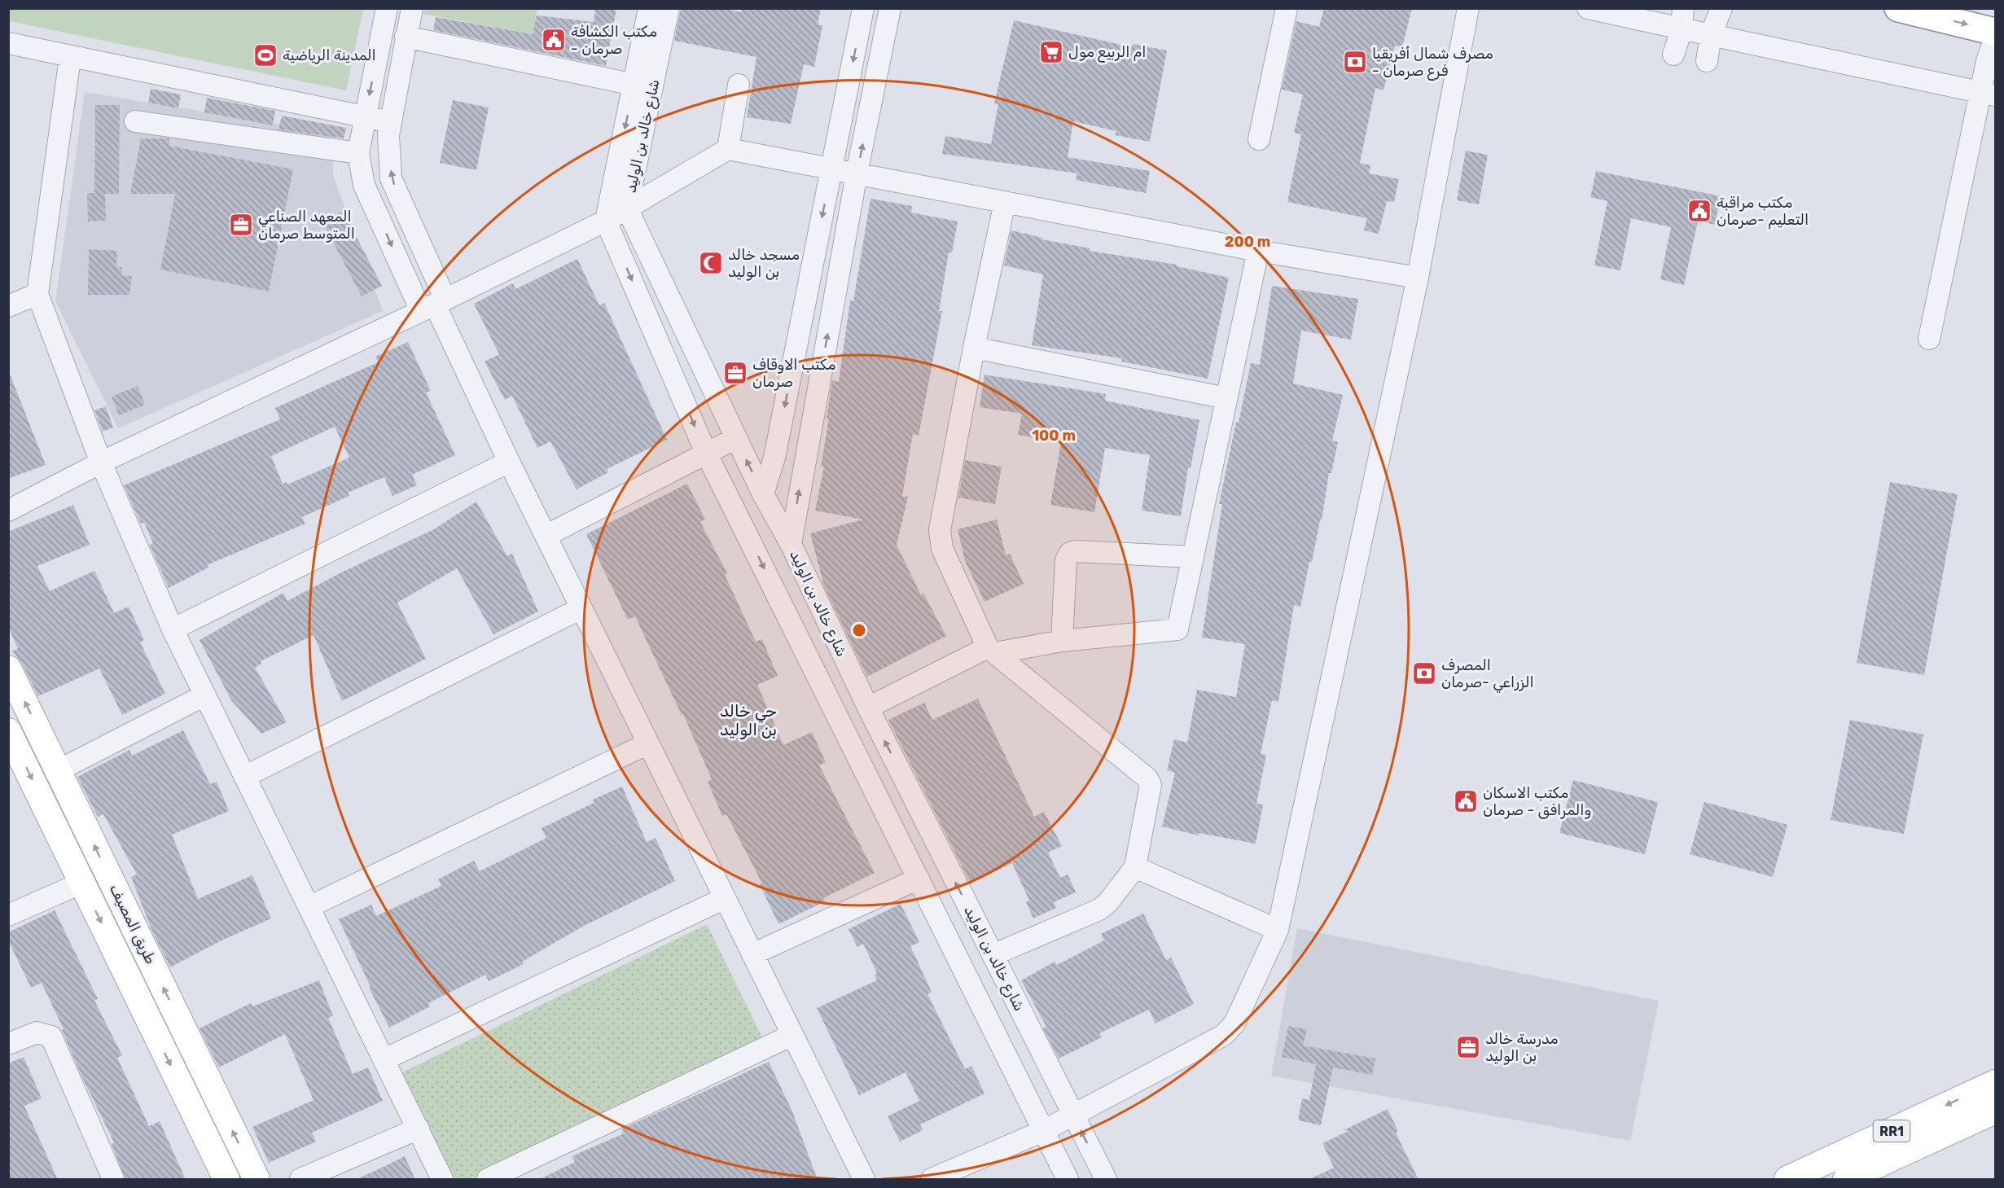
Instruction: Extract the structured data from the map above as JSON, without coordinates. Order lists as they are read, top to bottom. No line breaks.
{"streets":{"main road":["طريق المصيف","RR1"],"street":["شارع خالد بن الوليد"]},"districts":["حي خالد بن الوليد"],"places":{"public building":["مكتب الكشافة - صرمان","مكتب مراقبة التعليم -صرمان","مكتب الاسكان والمرافق - صرمان"],"supermarket":["ام الربيع مول"],"sports":["المدينة الرياضية"],"bank":["مصرف شمال أفريقيا - فرع صرمان","المصرف الزراعي -صرمان"],"office":["المعهد الصناعي المتوسط صرمان","مكتب الاوقاف صرمان","مدرسة خالد بن الوليد"],"mosque":["مسجد خالد بن الوليد"]},"rings":["200 m","100 m"]}
